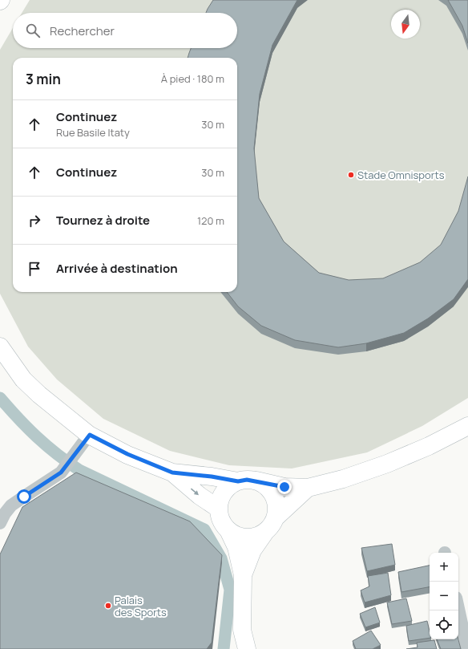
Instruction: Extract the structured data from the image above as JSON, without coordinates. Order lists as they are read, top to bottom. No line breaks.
{"places":["Stade Omnisports","Palais des Sports"],"north":"bottom","page":{"search":"Rechercher","heading":["3 min","À pied · 180 m"],"list":[["Continuez","Rue Basile Itaty","30 m"],["Continuez","30 m"],["Tournez à droite","120 m"],"Arrivée à destination"],"map_buttons":["+","−"]}}
